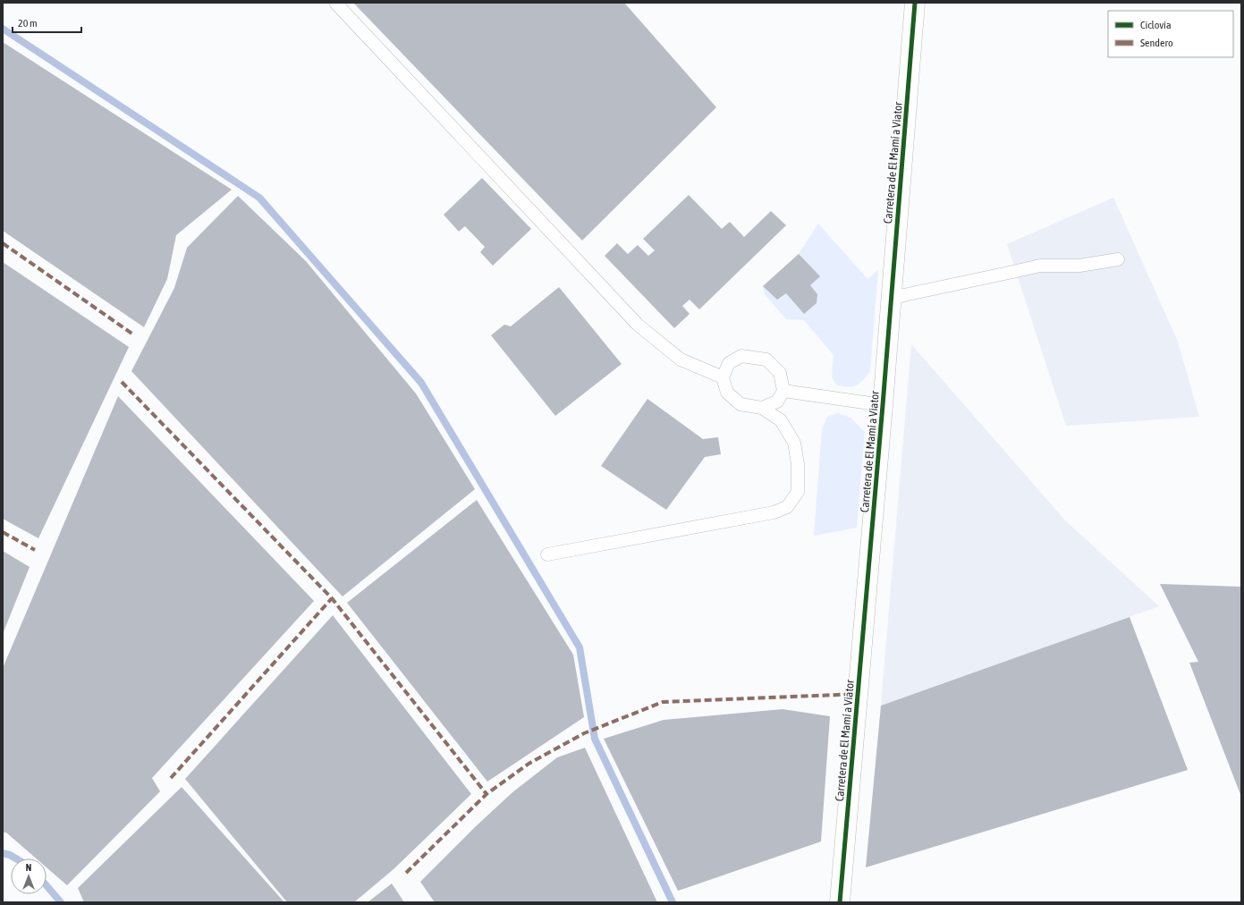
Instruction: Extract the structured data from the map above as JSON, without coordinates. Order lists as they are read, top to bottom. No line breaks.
{"streets":{"street":["Carretera de El Mamí a Viator"]},"legend":["Ciclovía","Sendero"],"scale_bar":"20 m","north":"top"}
